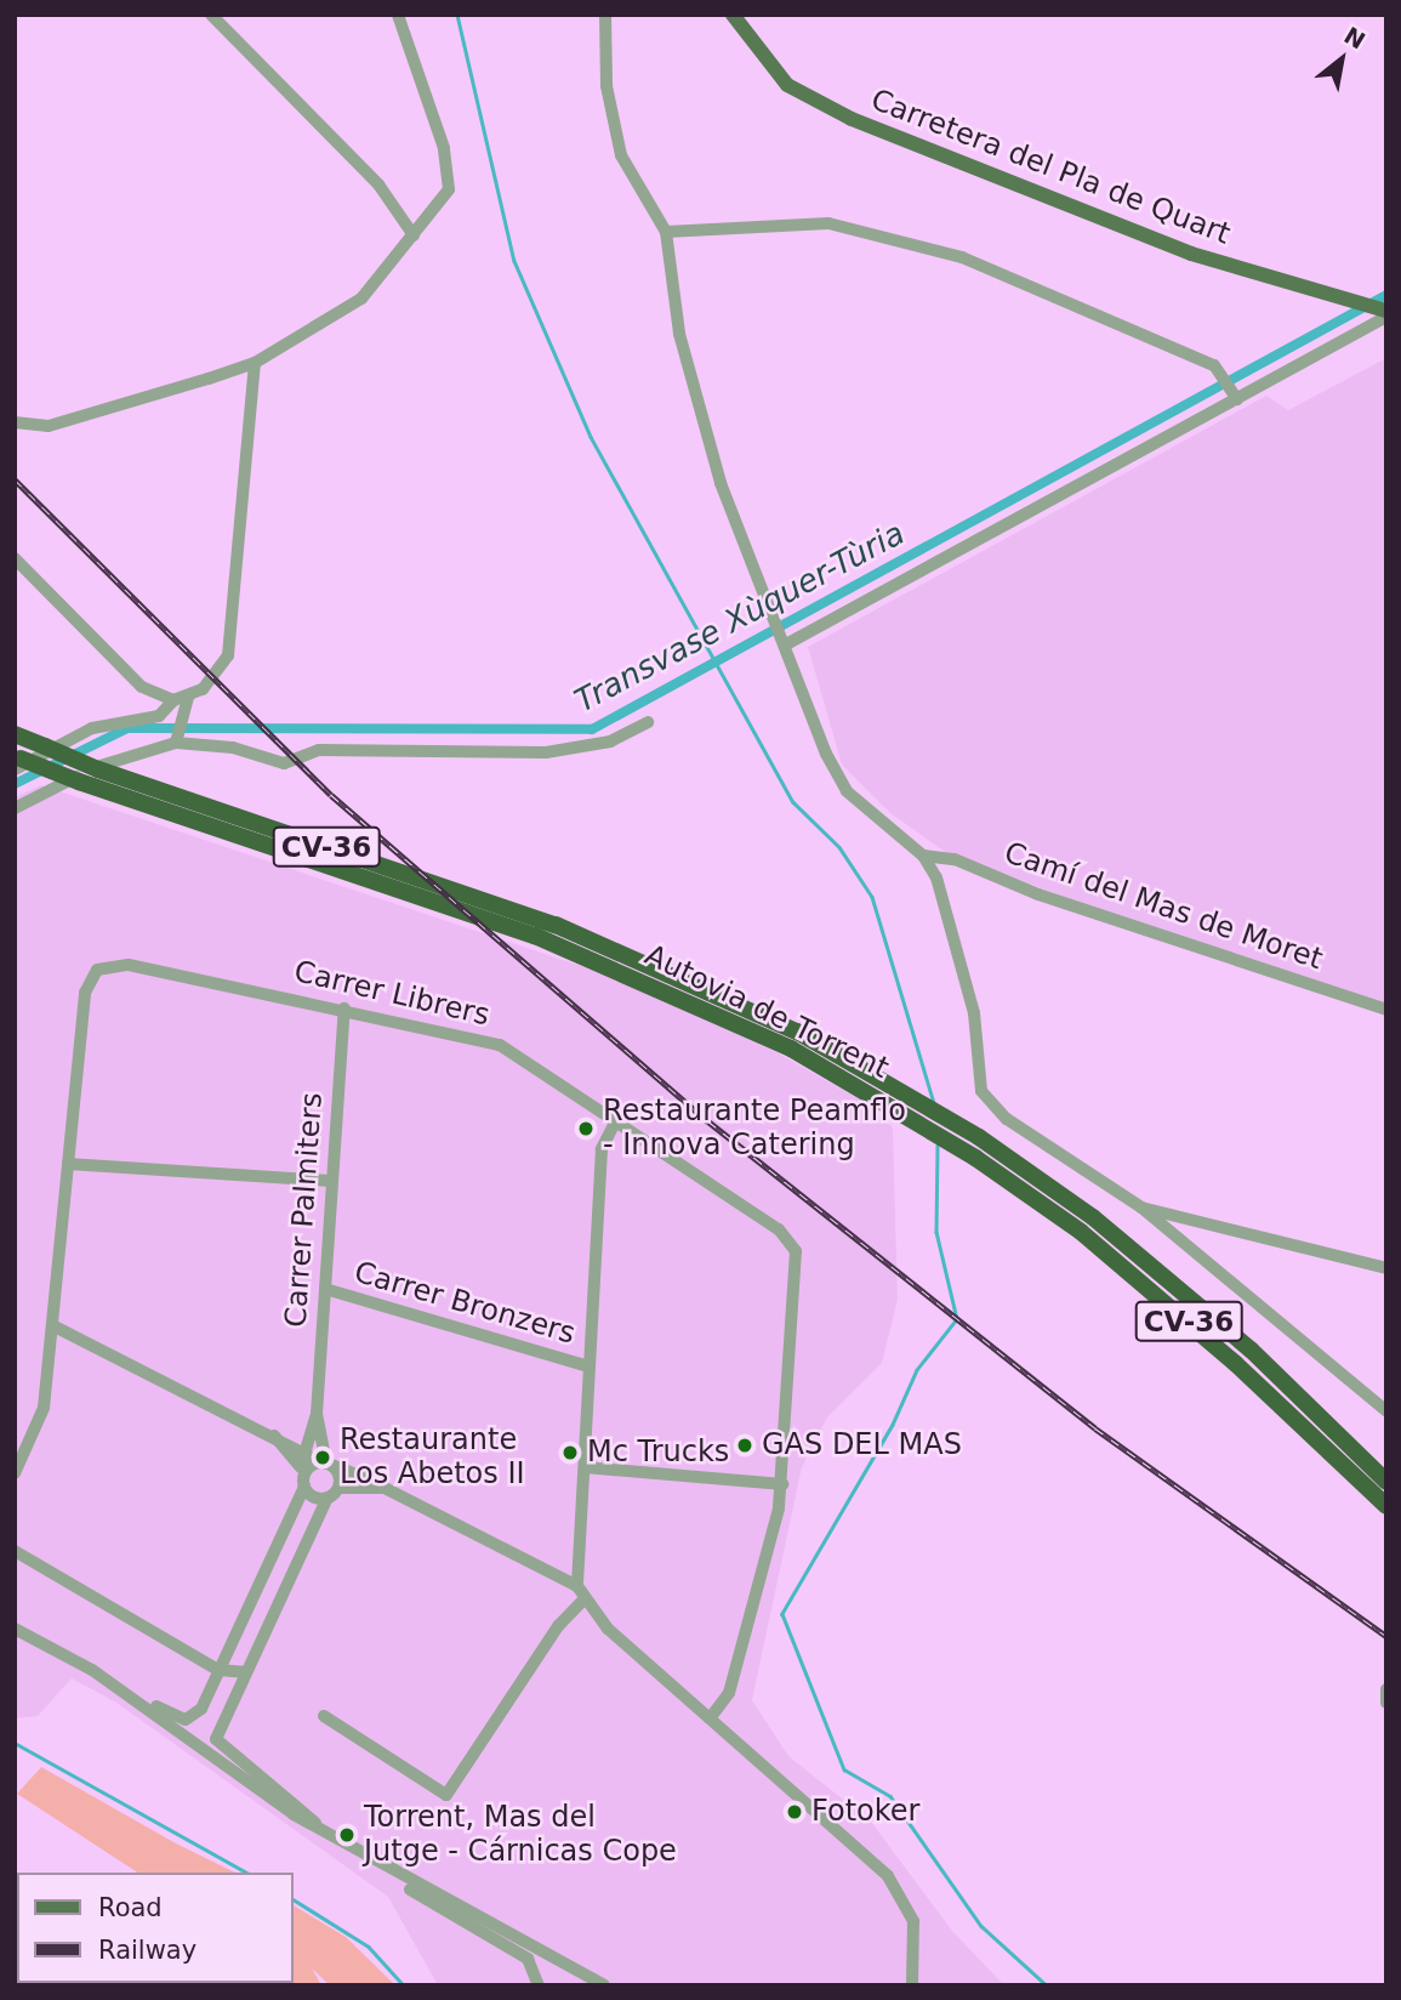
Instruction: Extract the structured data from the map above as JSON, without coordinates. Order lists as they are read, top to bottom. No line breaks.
{"streets":{"highway":["CV-36","Autovia de Torrent"],"main road":["Carretera del Pla de Quart"],"street":["Camí del Mas de Moret","Carrer Librers","Carrer Palmiters","Carrer Bronzers"]},"crossings":[["Carrer Librers","Carrer Palmiters"],["Carrer Palmiters","Carrer Bronzers"]],"water":["Transvase Xùquer-Tùria"],"places":["Restaurante Peamflo - Innova Catering","GAS DEL MAS","Mc Trucks","Restaurante Los Abetos II","Fotoker","Torrent, Mas del Jutge - Cárnicas Cope"],"legend":["Road","Railway"],"north":"top right"}
